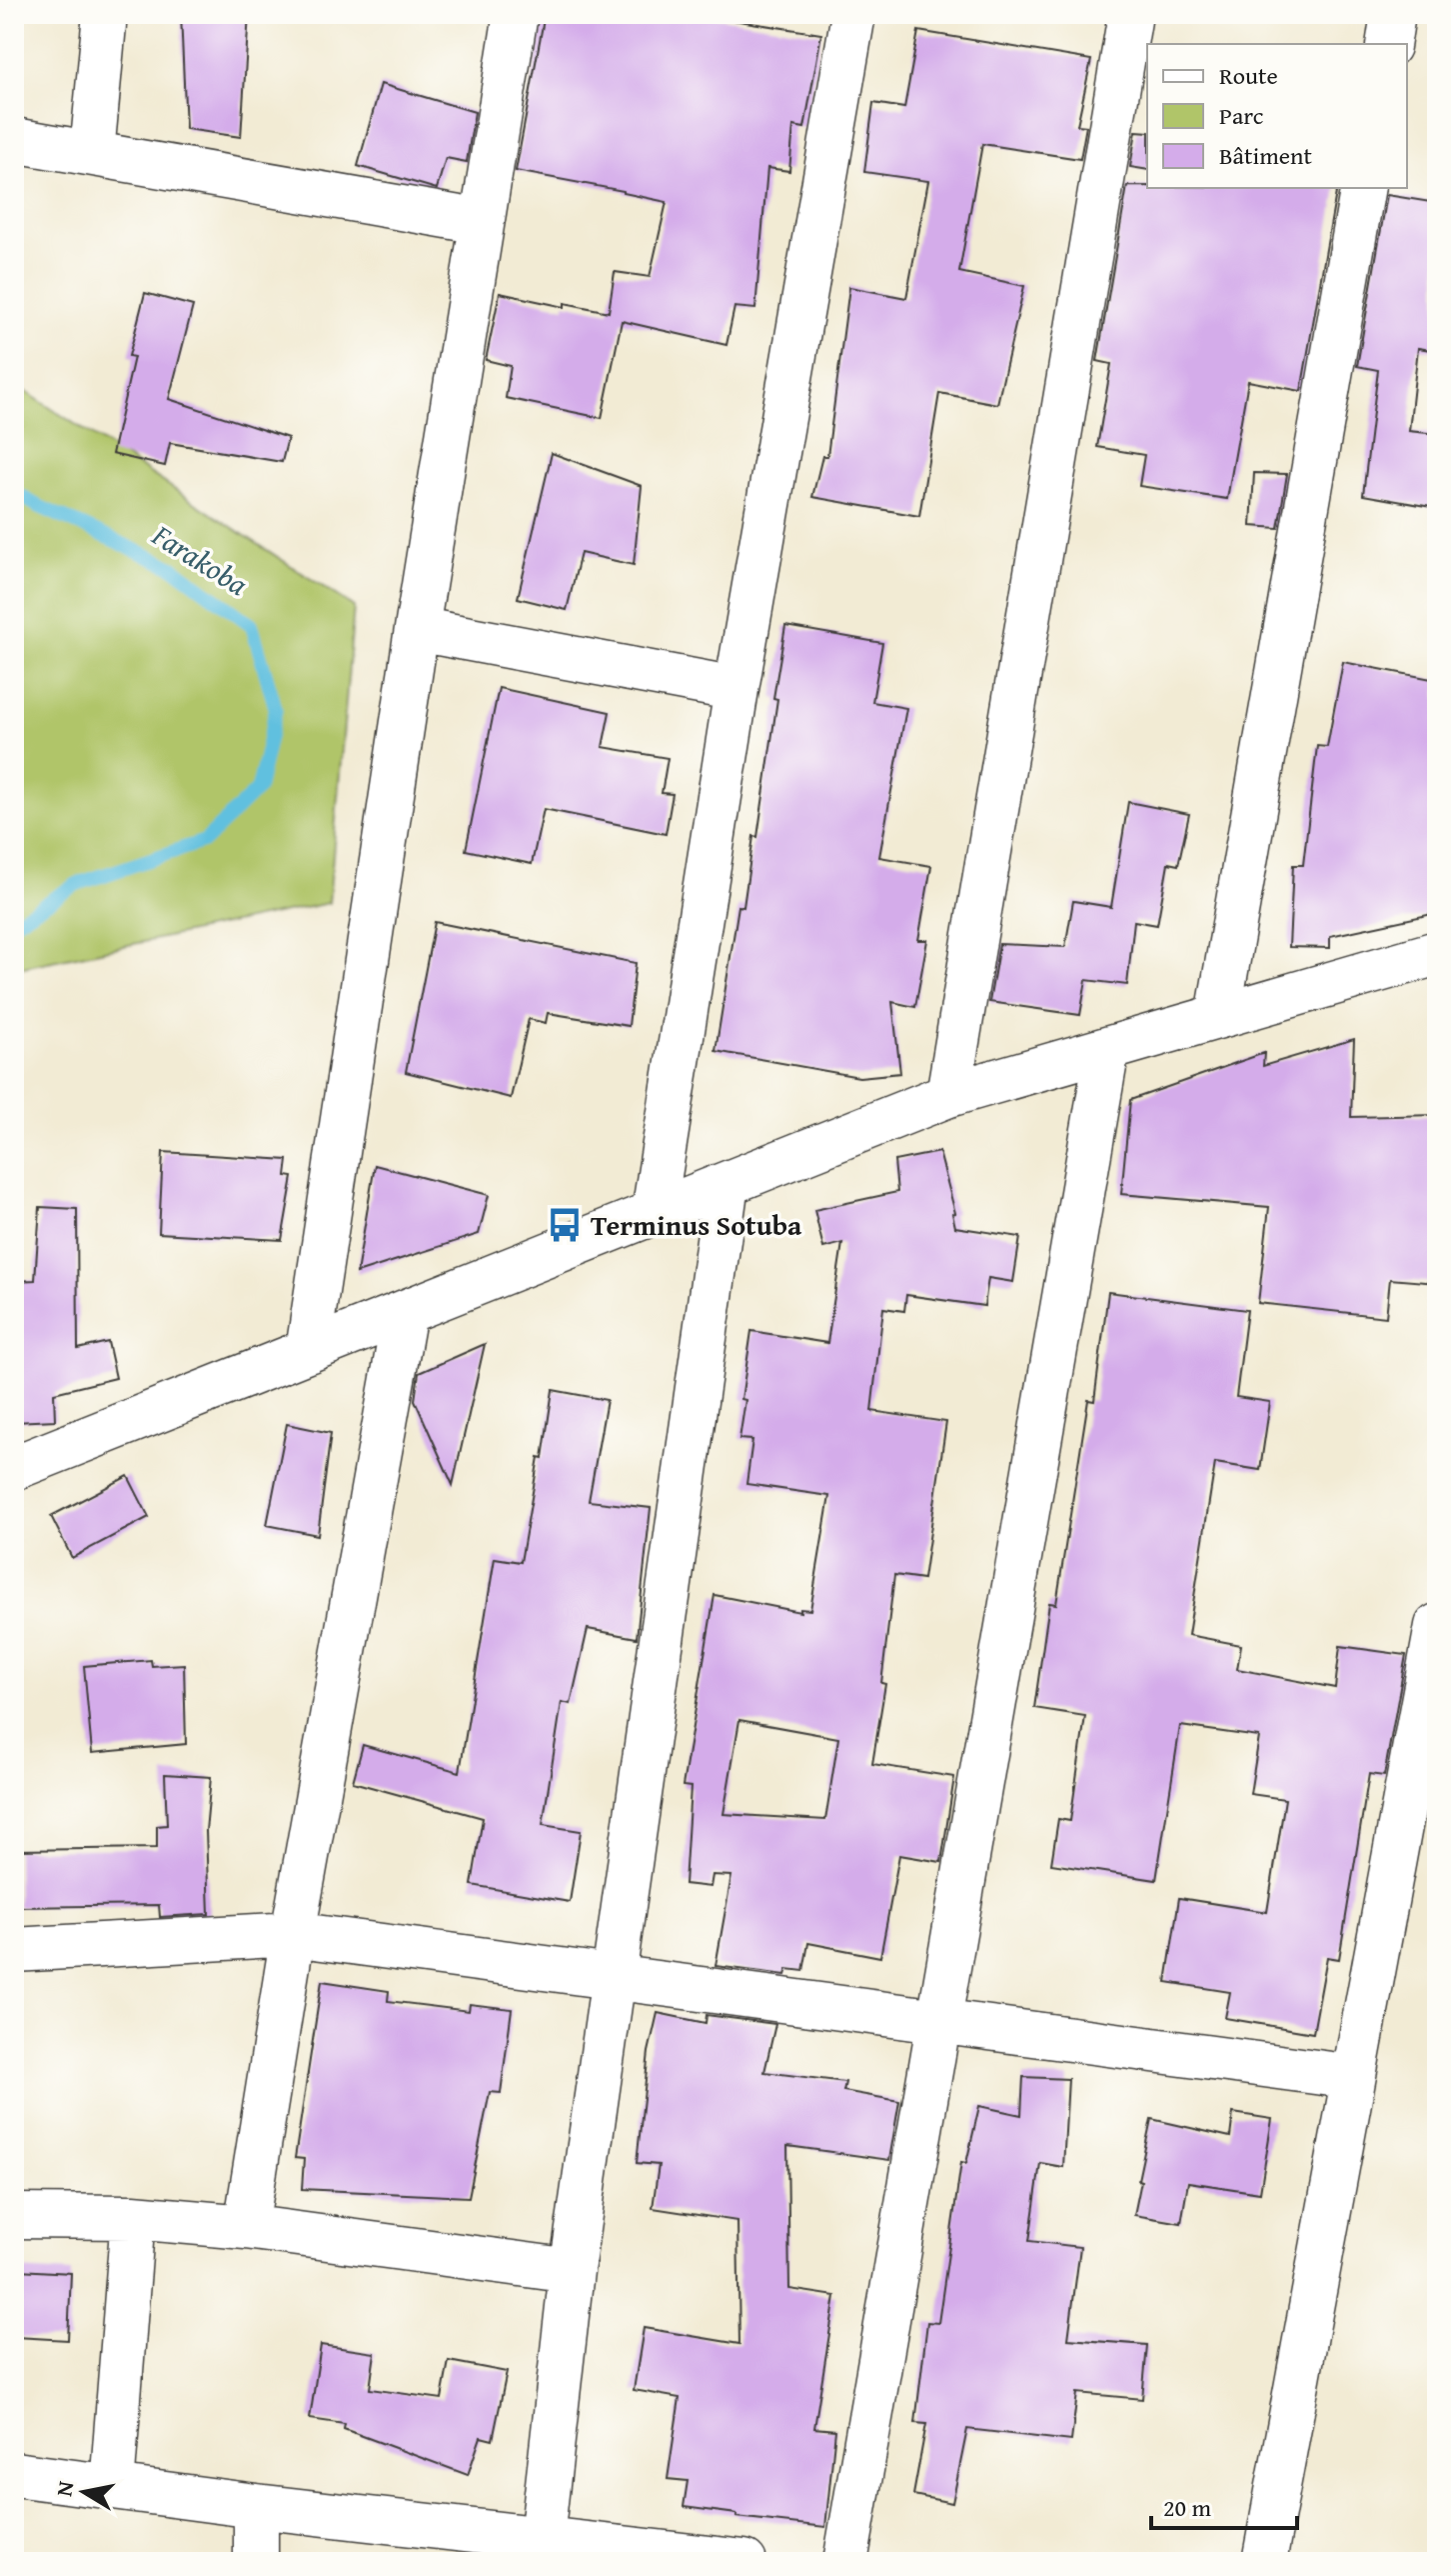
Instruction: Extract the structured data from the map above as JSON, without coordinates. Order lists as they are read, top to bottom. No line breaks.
{"water":["Farakoba"],"places":{"bus stop":["Terminus Sotuba"]},"legend":["Route","Parc","Bâtiment"],"scale_bar":"20 m","north":"left"}
